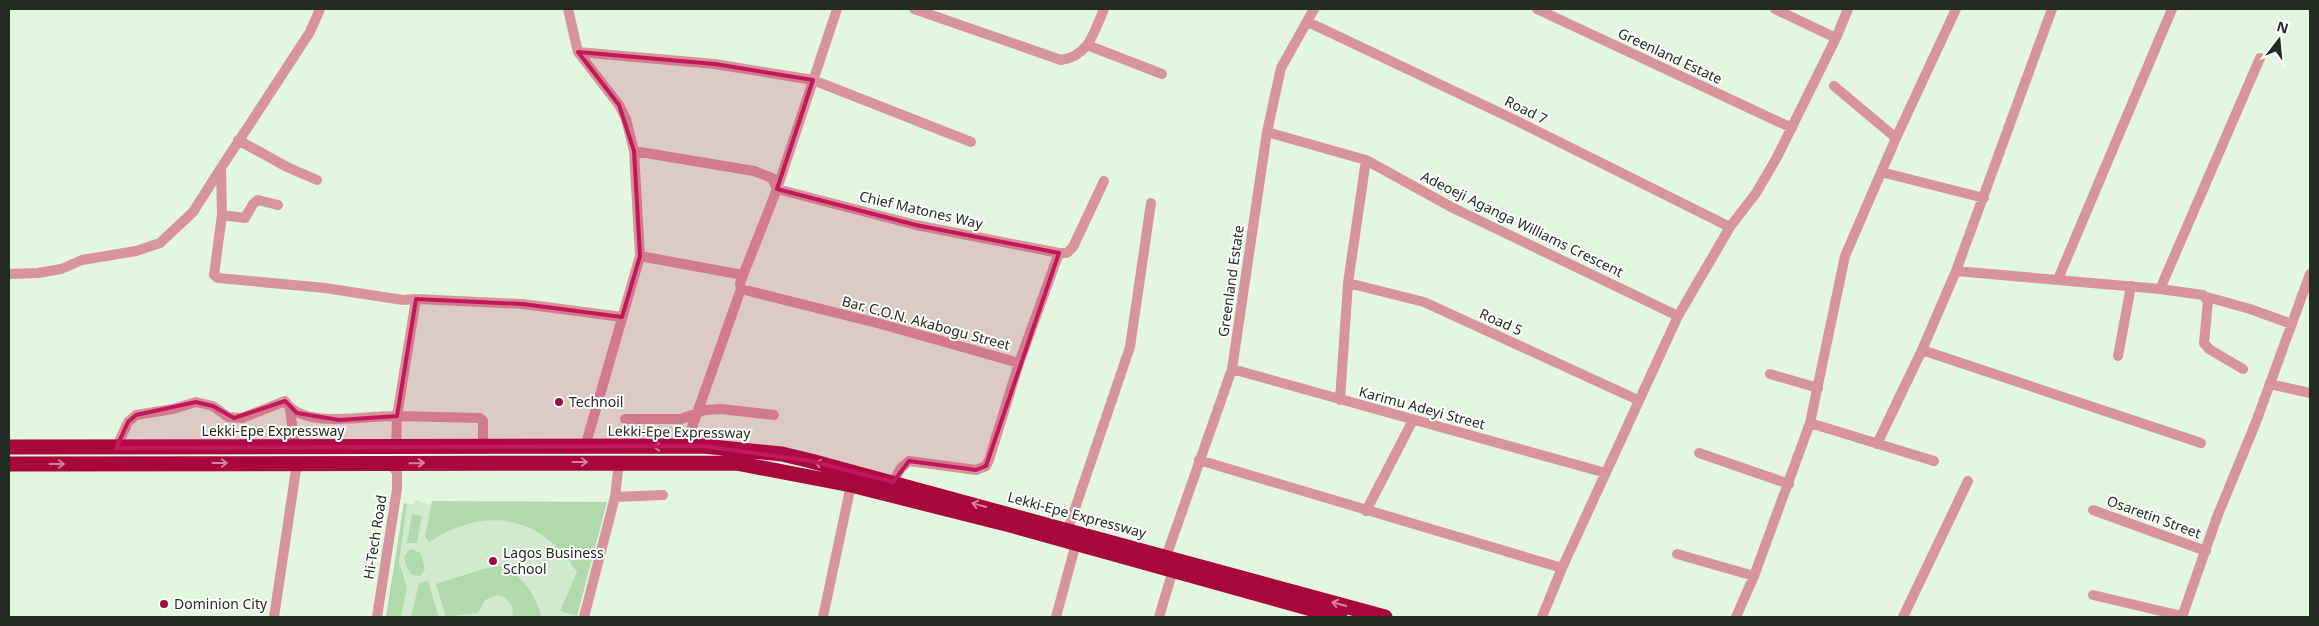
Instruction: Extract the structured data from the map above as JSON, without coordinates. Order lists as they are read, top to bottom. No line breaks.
{"streets":{"highway":["Lekki-Epe Expressway"],"street":["Greenland Estate","Road 7","Chief Matones Way","Adeoeji Aganga Williams Crescent","Road 5","Bar. C.O.N. Akabogu Street","Karimu Adeyi Street","Osaretin Street","Hi-Tech Road"]},"crossings":[["Greenland Estate","Road 7"],["Greenland Estate","Adeoeji Aganga Williams Crescent"],["Greenland Estate","Karimu Adeyi Street"],["Greenland Estate","Lekki-Epe Expressway"],["Chief Matones Way","Bar. C.O.N. Akabogu Street"],["Lekki-Epe Expressway","Hi-Tech Road"]],"places":["Technoil","Lagos Business School","Dominion City"],"north":"top"}
